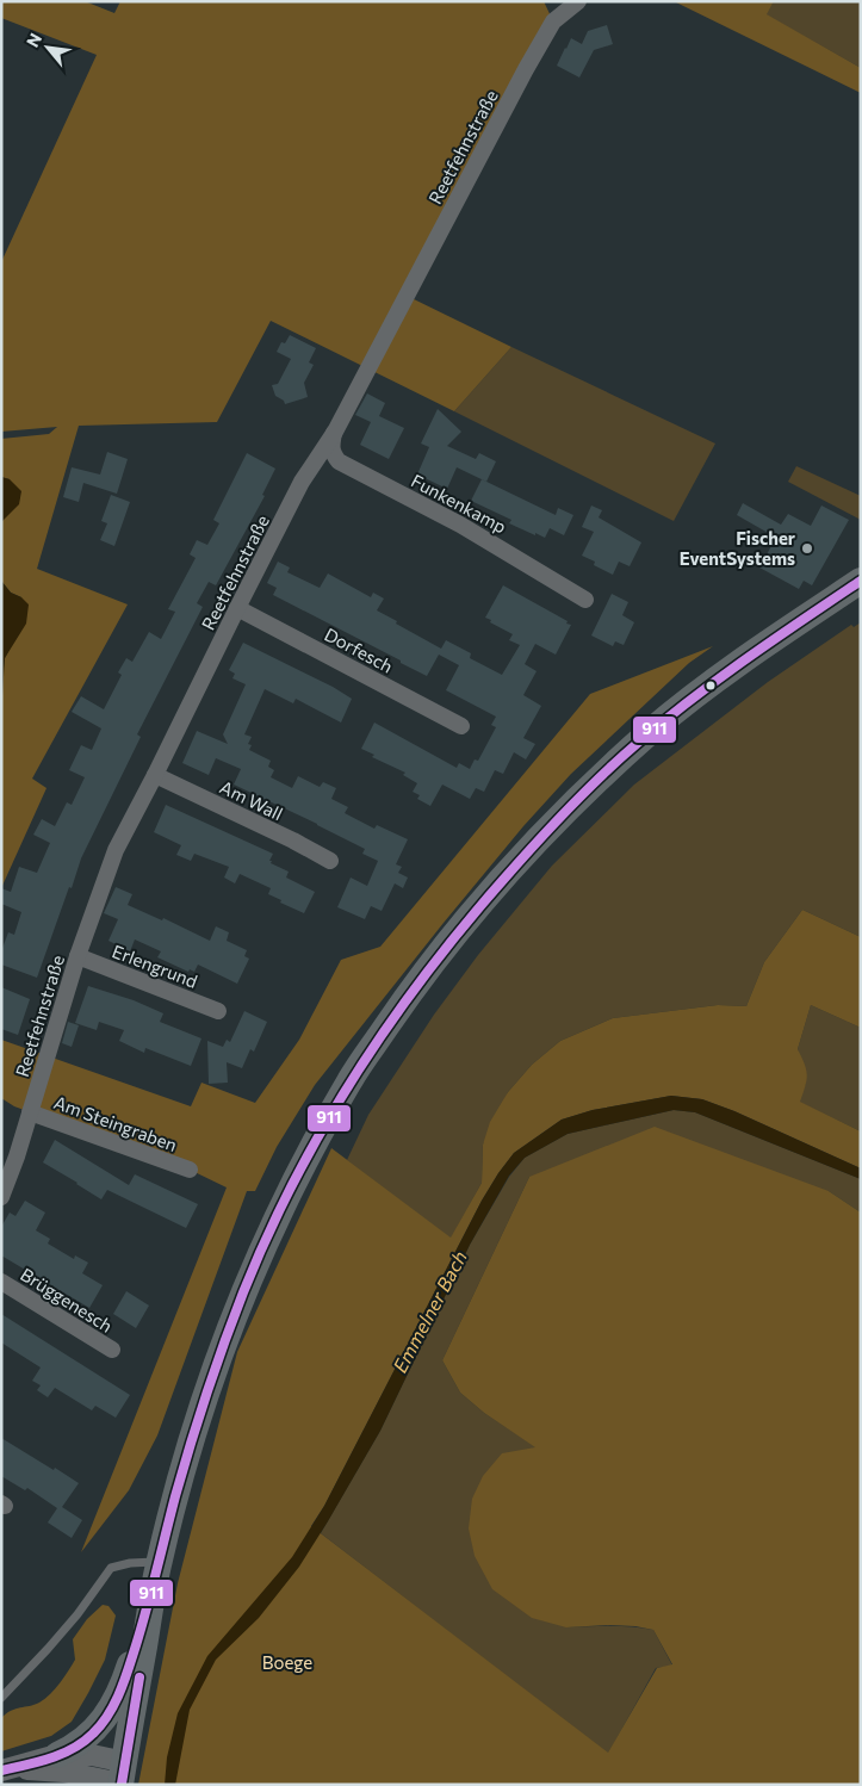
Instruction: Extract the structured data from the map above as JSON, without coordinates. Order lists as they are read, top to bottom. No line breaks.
{"streets":{"street":["Reetfehnstraße","Funkenkamp","Dorfesch","Am Wall","Erlengrund","Am Steingraben","Brüggenesch"]},"crossings":[["Reetfehnstraße","Funkenkamp"],["Reetfehnstraße","Dorfesch"],["Reetfehnstraße","Am Wall"],["Reetfehnstraße","Erlengrund"],["Reetfehnstraße","Am Steingraben"]],"water":["Emmelner Bach"],"parks":["Boege"],"places":["Fischer EventSystems"],"lines":["transit line 911"],"north":"top left"}
